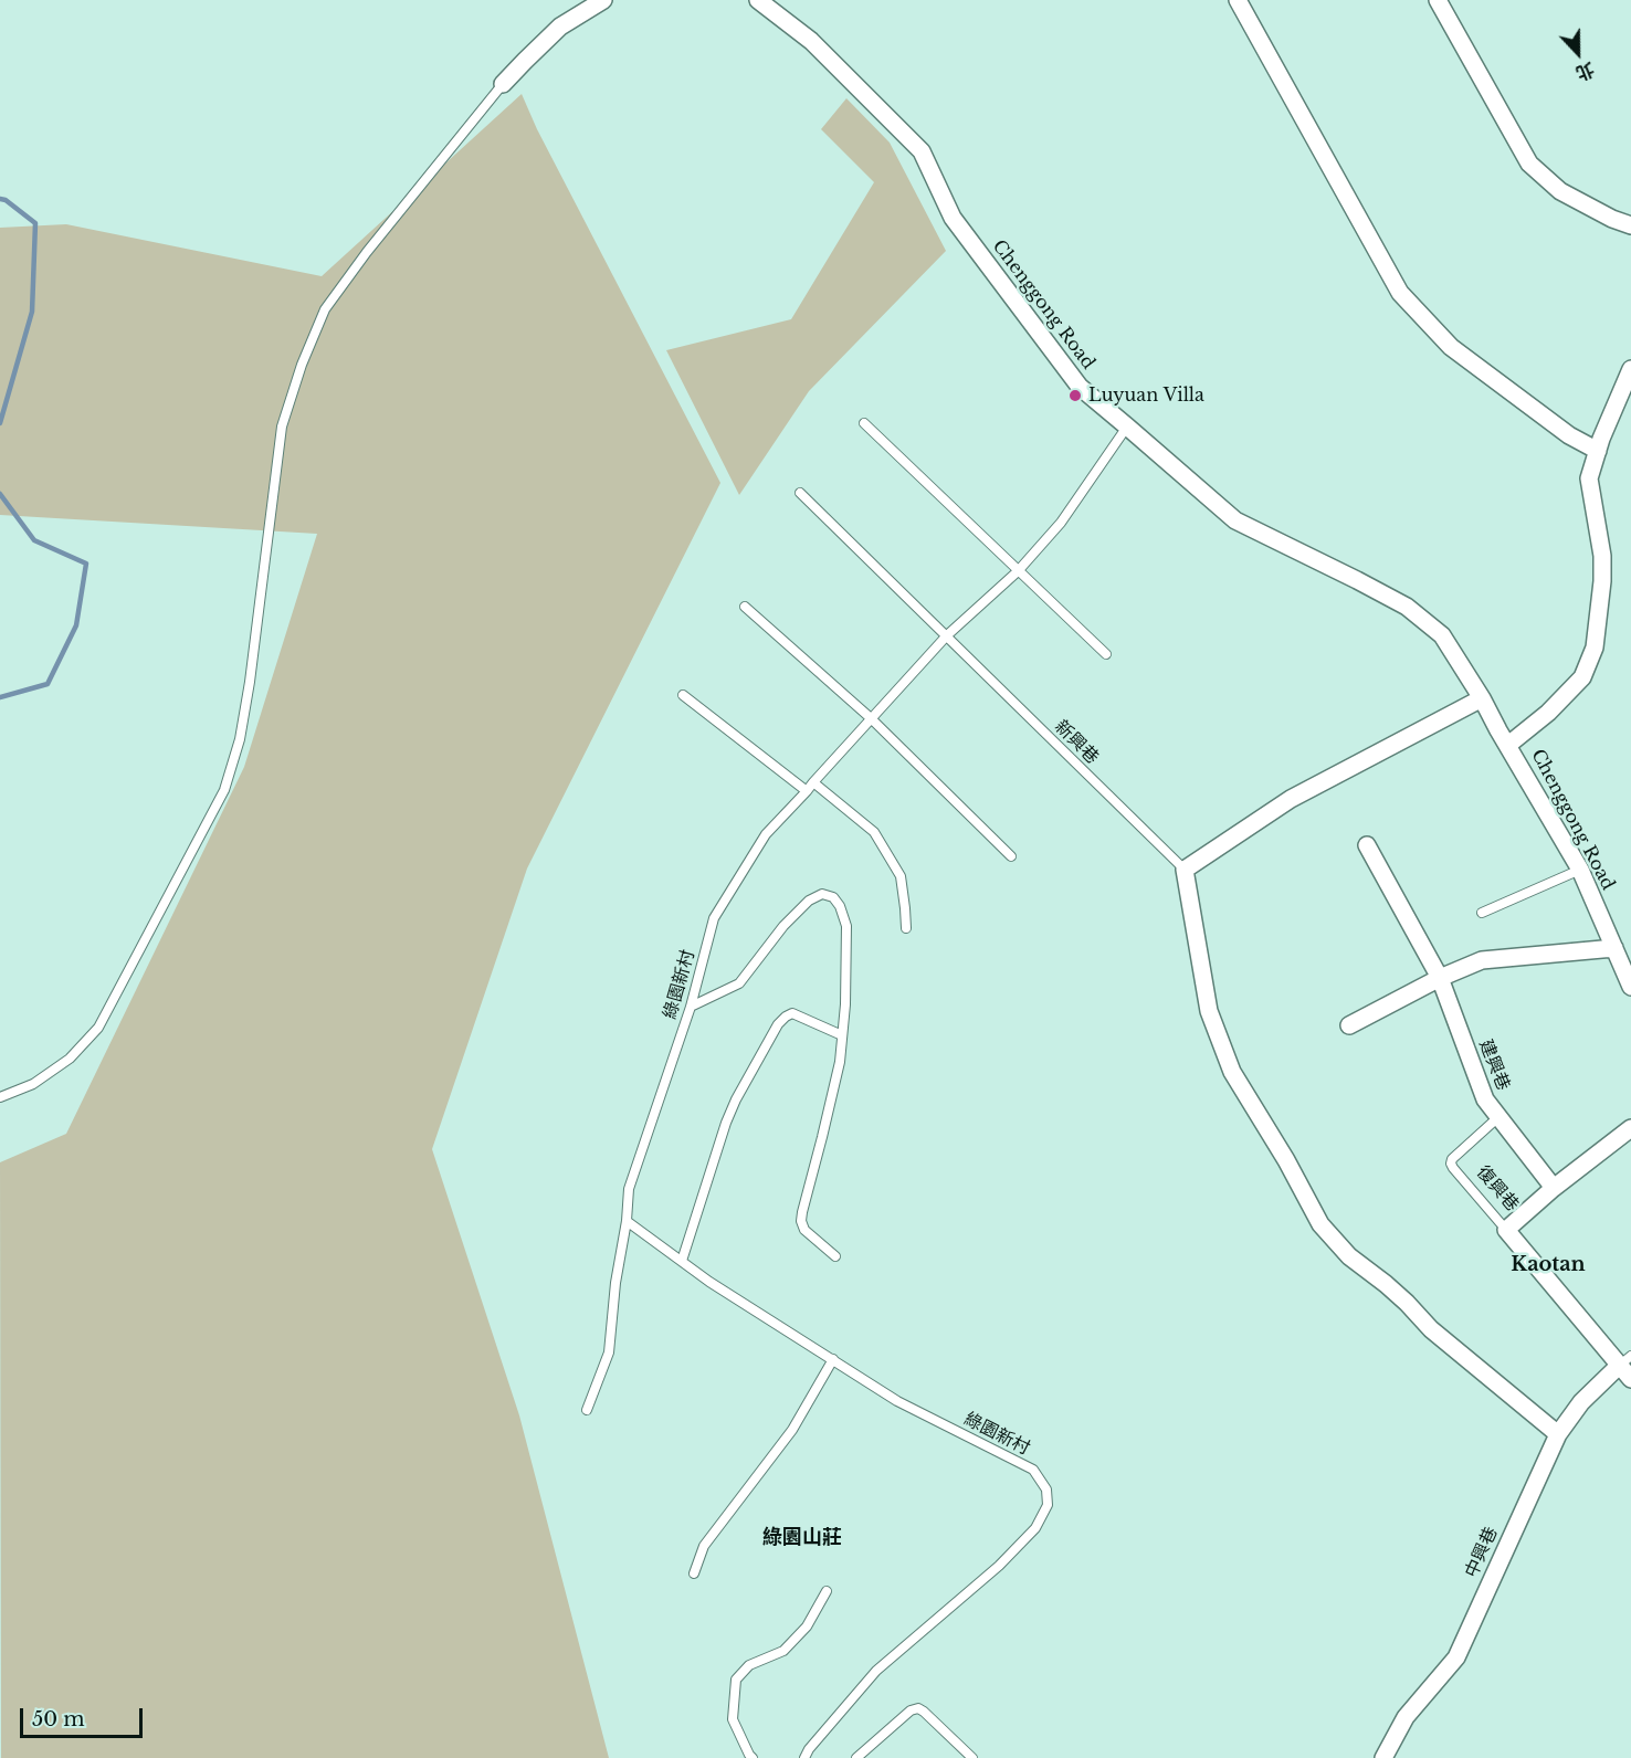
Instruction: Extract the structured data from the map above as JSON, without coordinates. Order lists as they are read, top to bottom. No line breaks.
{"streets":{"street":["Chenggong Road","建興巷","復興巷","中興巷"],"lane":["新興巷","綠園新村"]},"crossings":[["建興巷","復興巷"]],"districts":["Kaotan","綠園山莊"],"places":["Luyuan Villa"],"scale_bar":"50 m","north":"bottom"}
